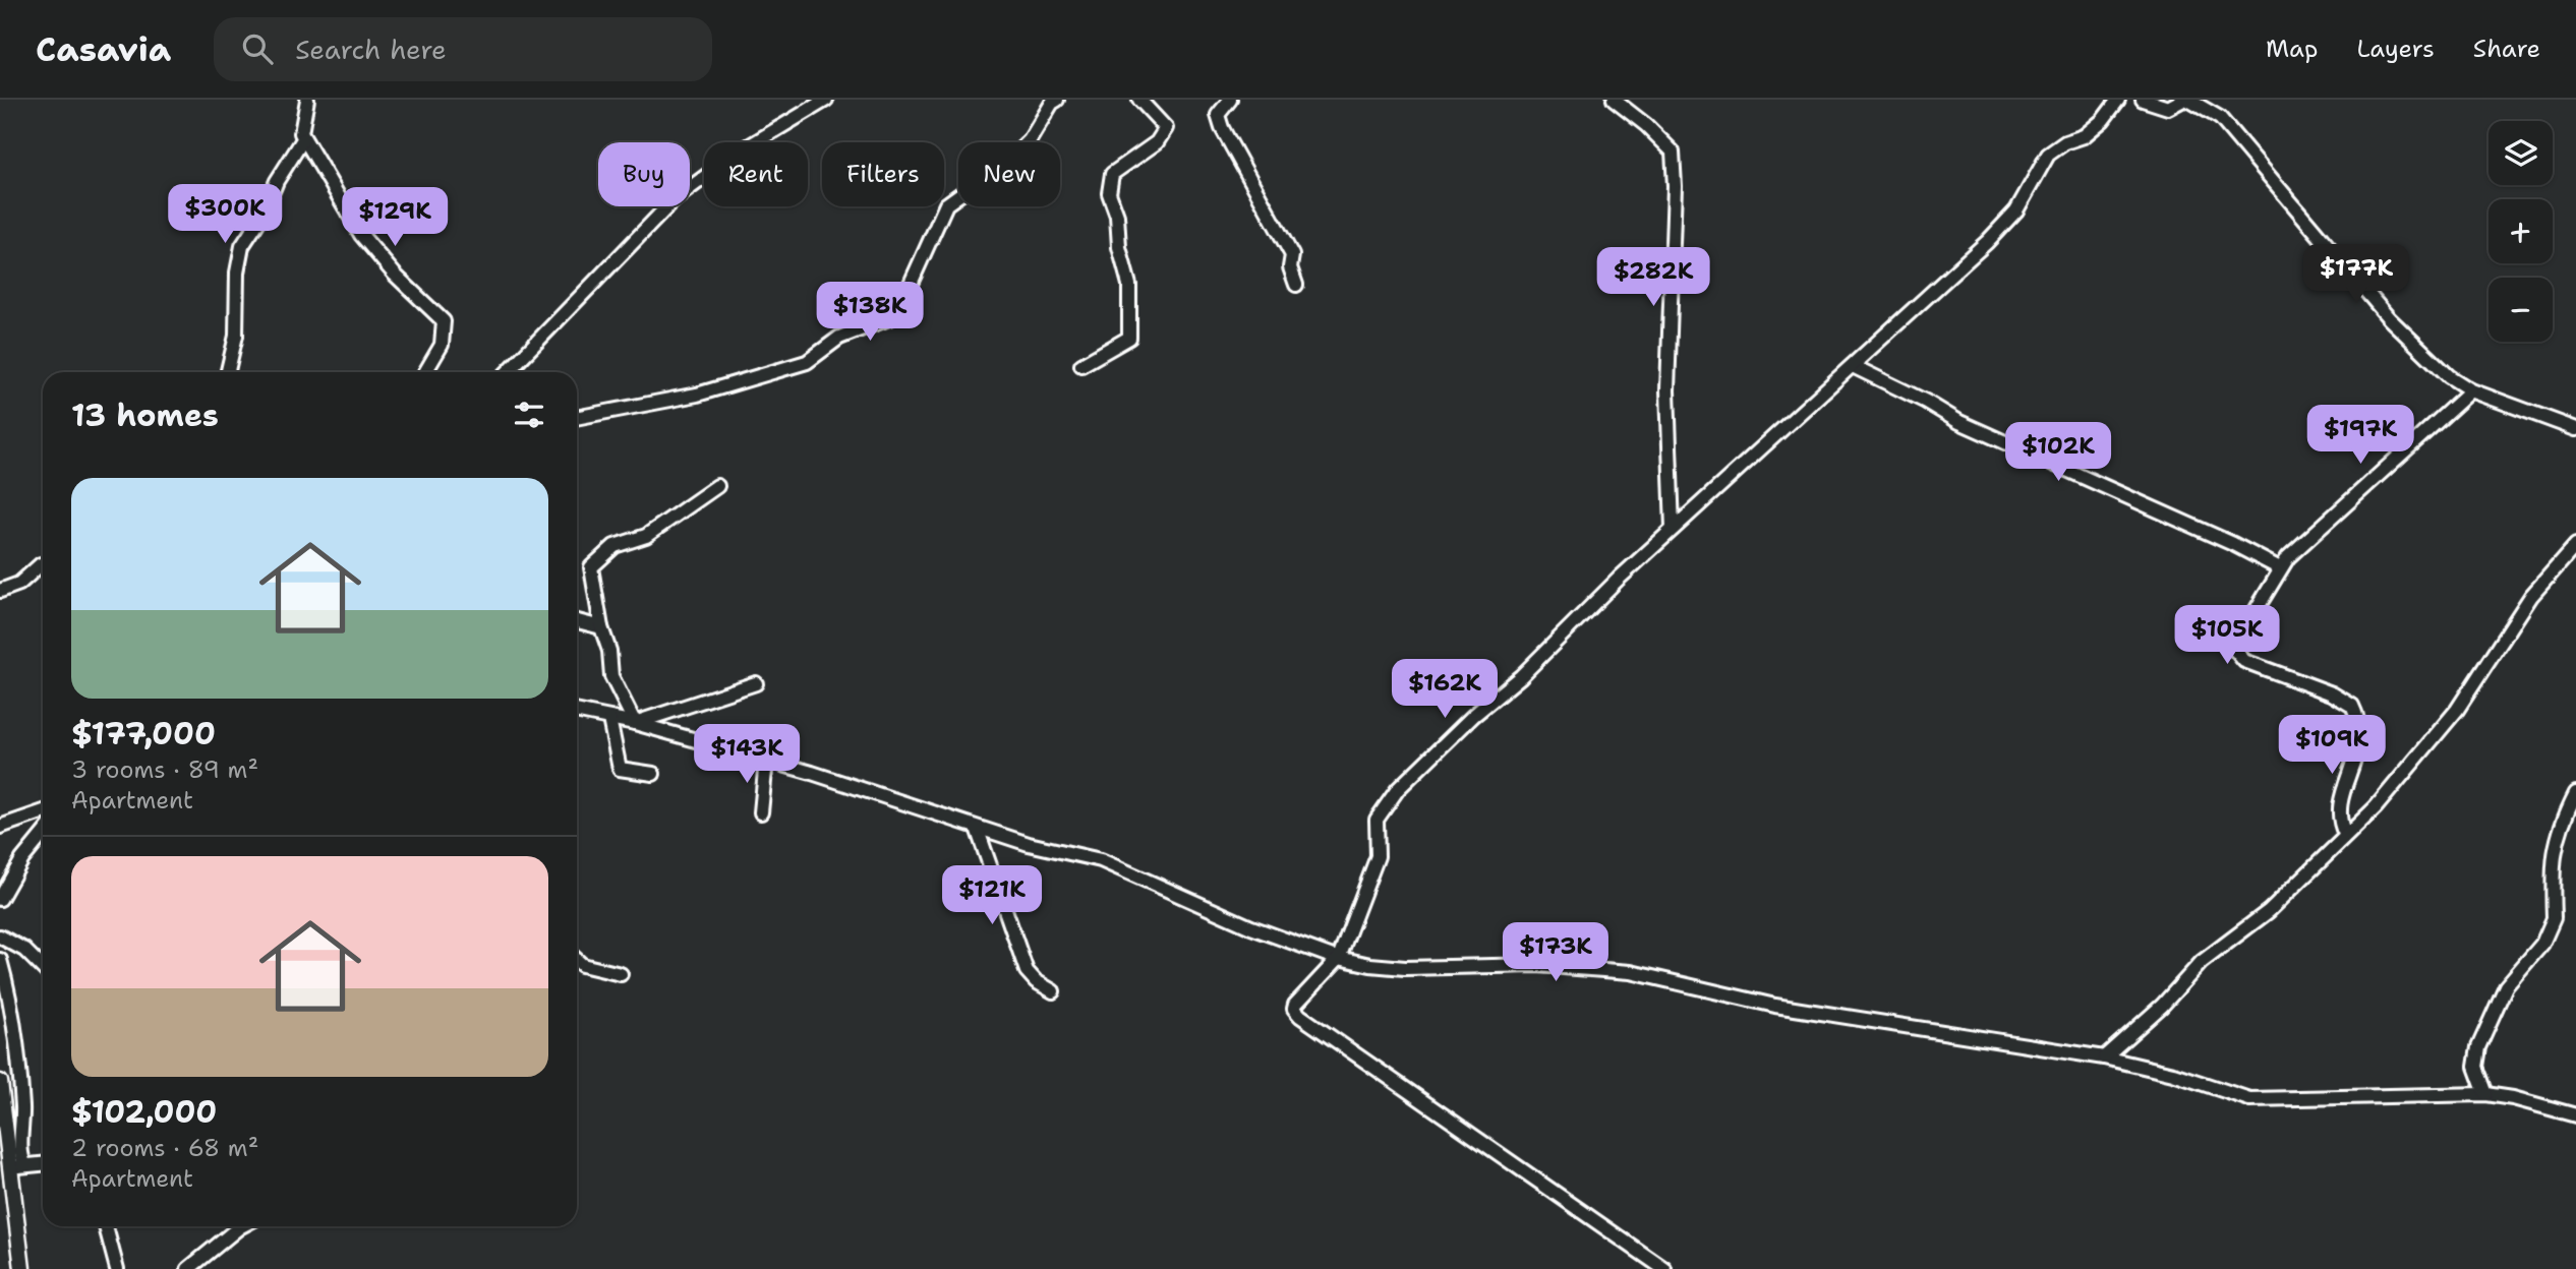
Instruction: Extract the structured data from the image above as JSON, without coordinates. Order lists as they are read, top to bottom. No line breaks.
{"page":{"header":"Casavia","search":"Search here","nav":["Map","Layers","Share"],"map_buttons":["+","−"],"chip":["Buy","Rent","Filters","New"],"price":["$300K","$129K","$177K","$282K","$138K","$197K","$102K","$105K","$162K","$109K","$143K","$121K","$173K"],"heading":"13 homes","list":[{"name":"$177,000","note":"3 rooms · 89 m² · Apartment"},{"name":"$102,000","note":"2 rooms · 68 m² · Apartment"}]}}
